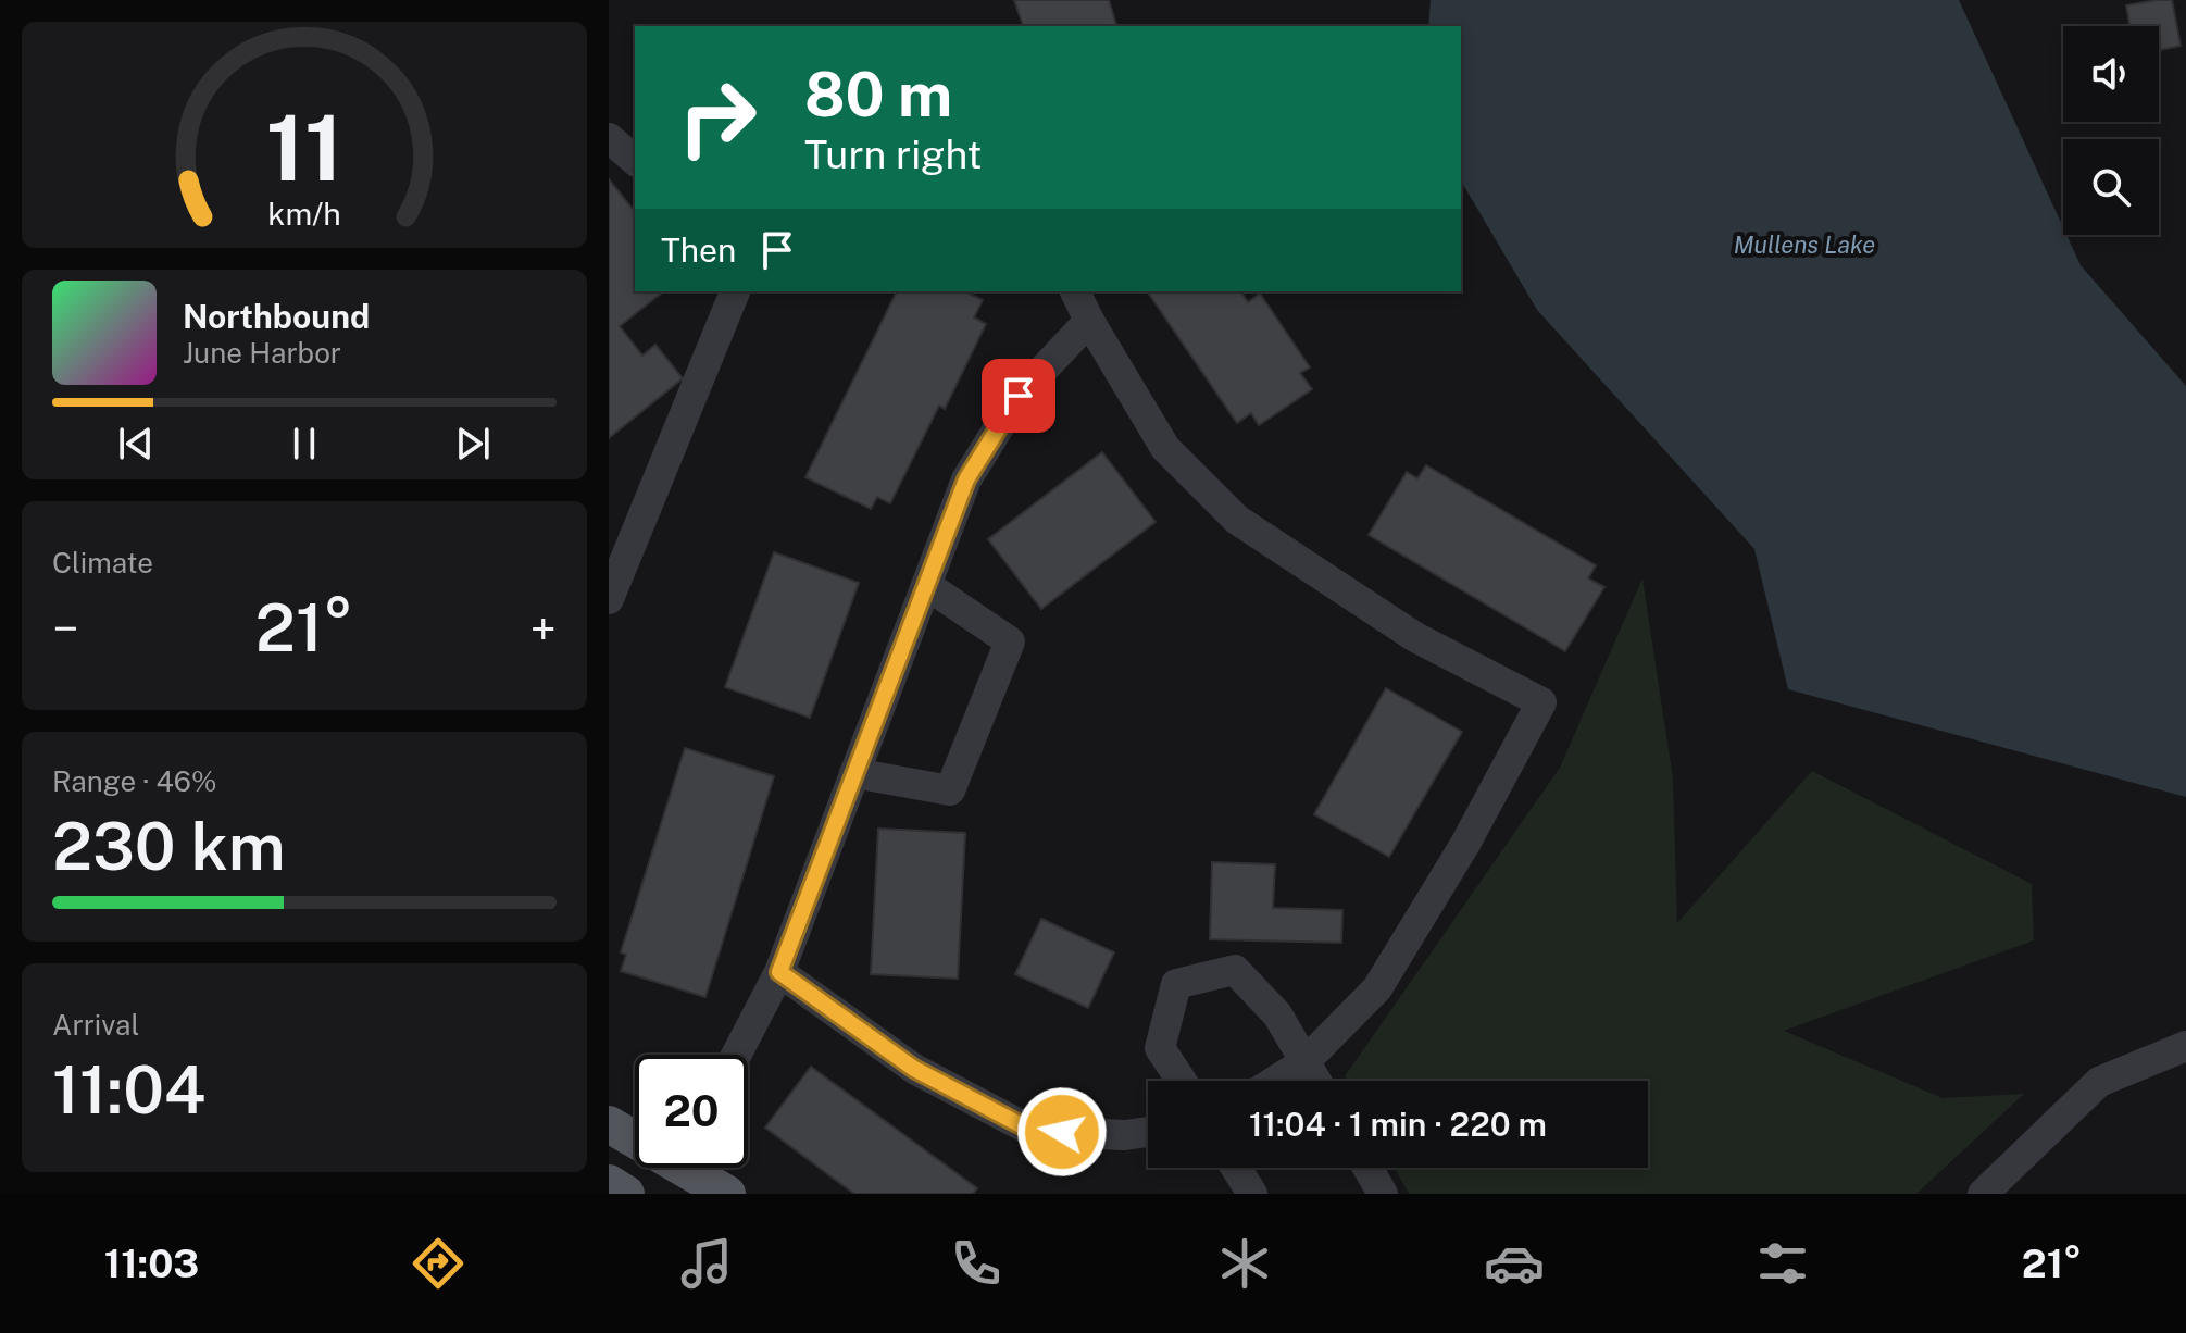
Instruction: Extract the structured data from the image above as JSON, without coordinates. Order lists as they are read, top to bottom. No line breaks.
{"water":["Mullens Lake"],"page":{"turn":["80 m","Turn right"],"then":"Then","song":["Northbound","June Harbor"],"tile":["Climate",["Range · 46%","230 km"],["Arrival","11:04"]],"heat":["−","21°","+"],"limit":"20","trip":"11:04 · 1 min · 220 m","tabs":["11:03","21°"],"gauge":["11","km/h"]}}
